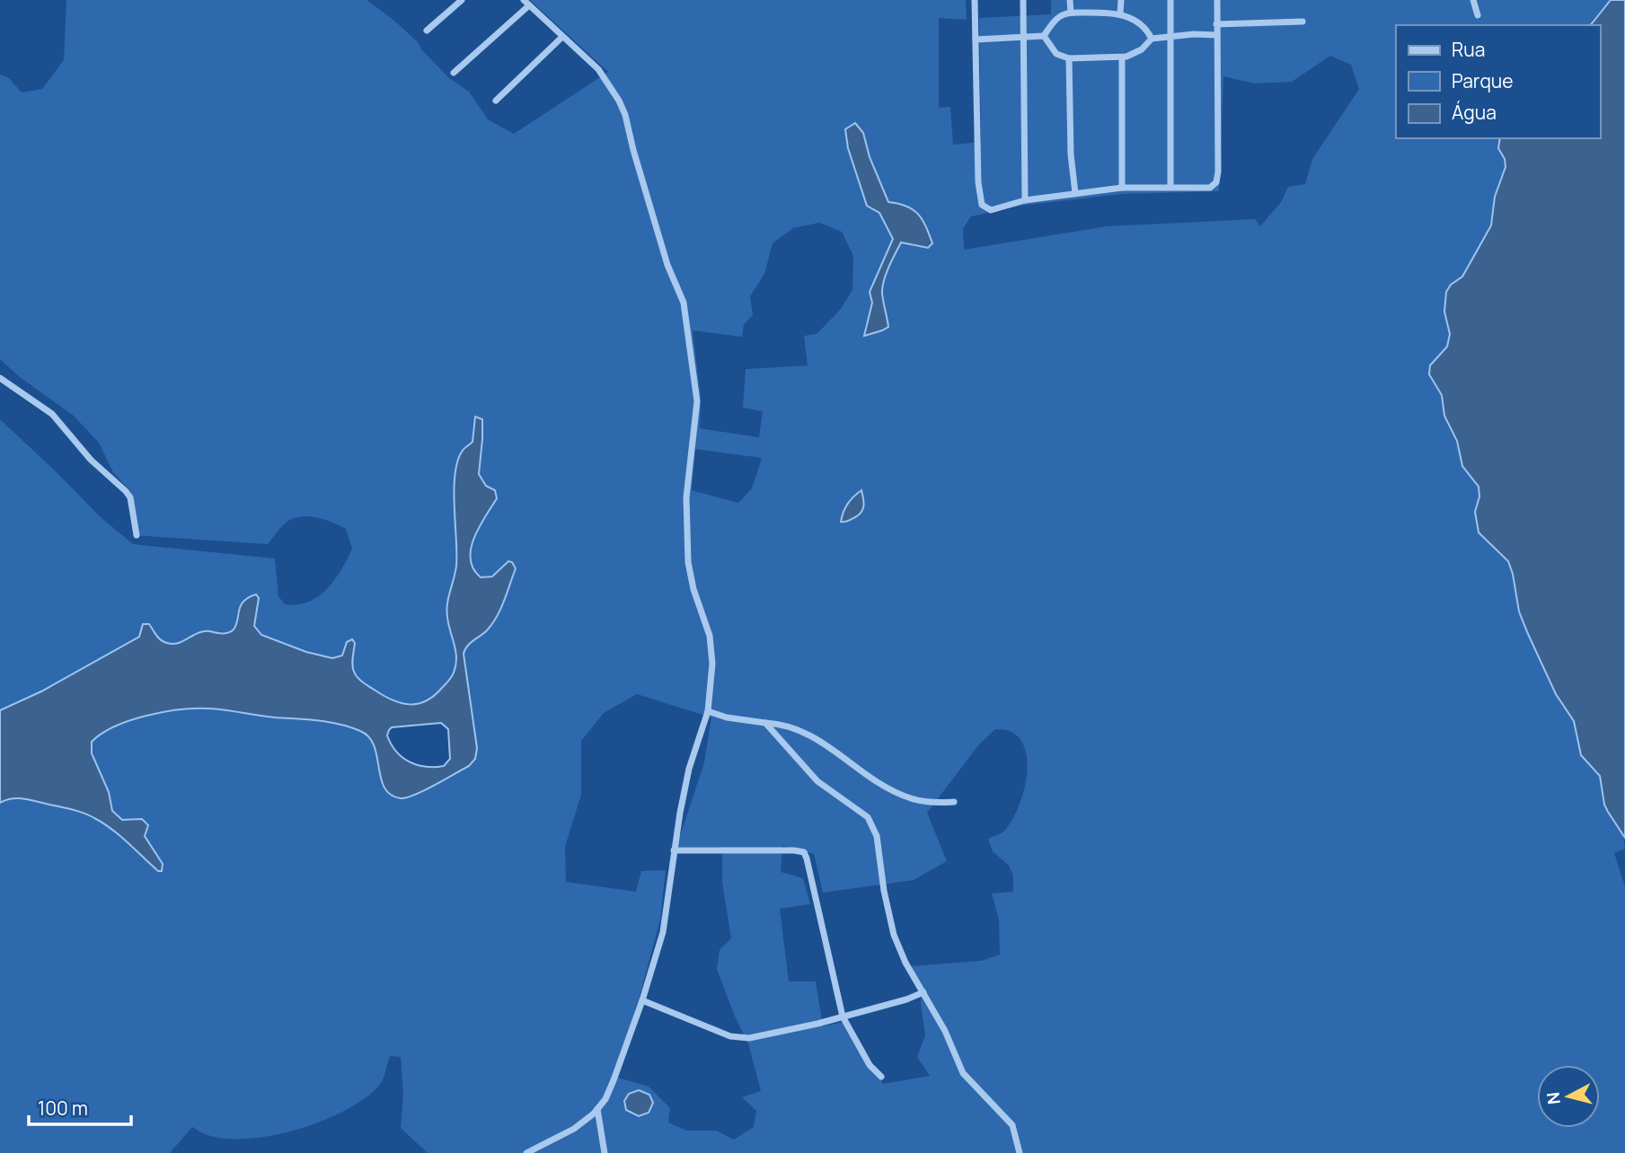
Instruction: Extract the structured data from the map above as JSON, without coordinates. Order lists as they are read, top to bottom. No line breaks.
{"legend":["Rua","Parque","Água"],"scale_bar":"100 m","north":"left"}
